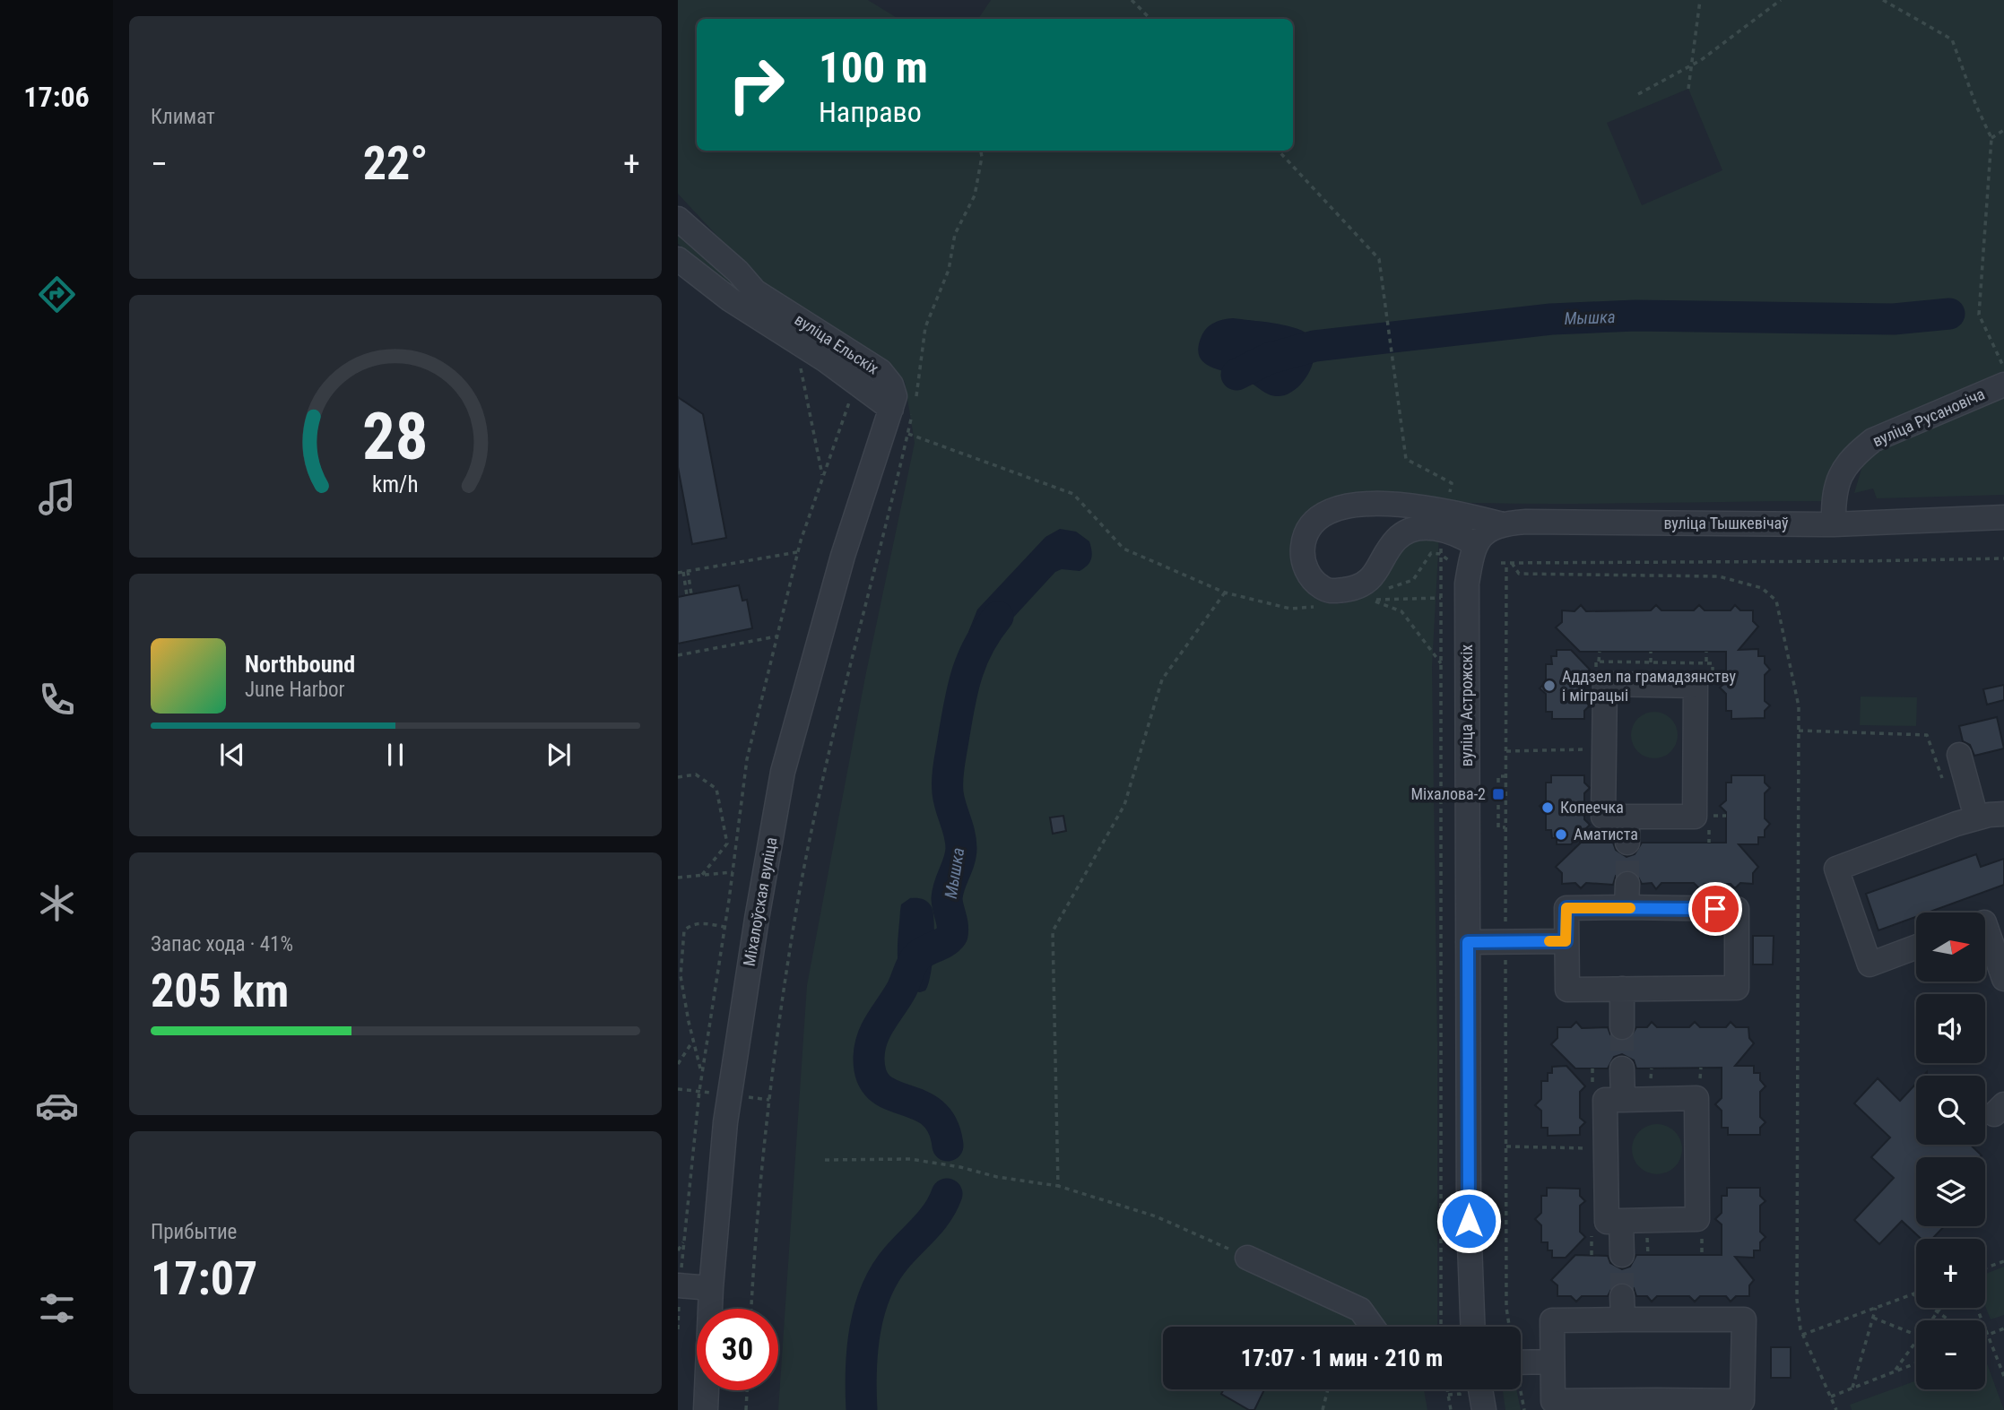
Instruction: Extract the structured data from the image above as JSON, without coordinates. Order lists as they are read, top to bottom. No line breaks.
{"streets":{"street":["вуліца Ельскіх","вуліца Русановіча","вуліца Тышкевічаў","вуліца Астрожскіх","Міхалоўская вуліца"]},"crossings":[["вуліца Ельскіх","Міхалоўская вуліца"],["вуліца Русановіча","вуліца Тышкевічаў"],["вуліца Тышкевічаў","вуліца Астрожскіх"]],"water":["Мышка"],"places":{"other":["Аддзел па грамадзянству і міграцыі","Копеечка","Аматиста"],"transit":["Міхалова-2"]},"north":"right","page":{"tabs":"17:06","tile":["Климат",["Запас хода · 41%","205 km"],["Прибытие","17:07"]],"turn":["100 m","Направо"],"heat":["−","22°","+"],"song":["Northbound","June Harbor"],"map_buttons":["+","−"],"limit":"30","trip":"17:07 · 1 мин · 210 m","gauge":["28","km/h"]}}
